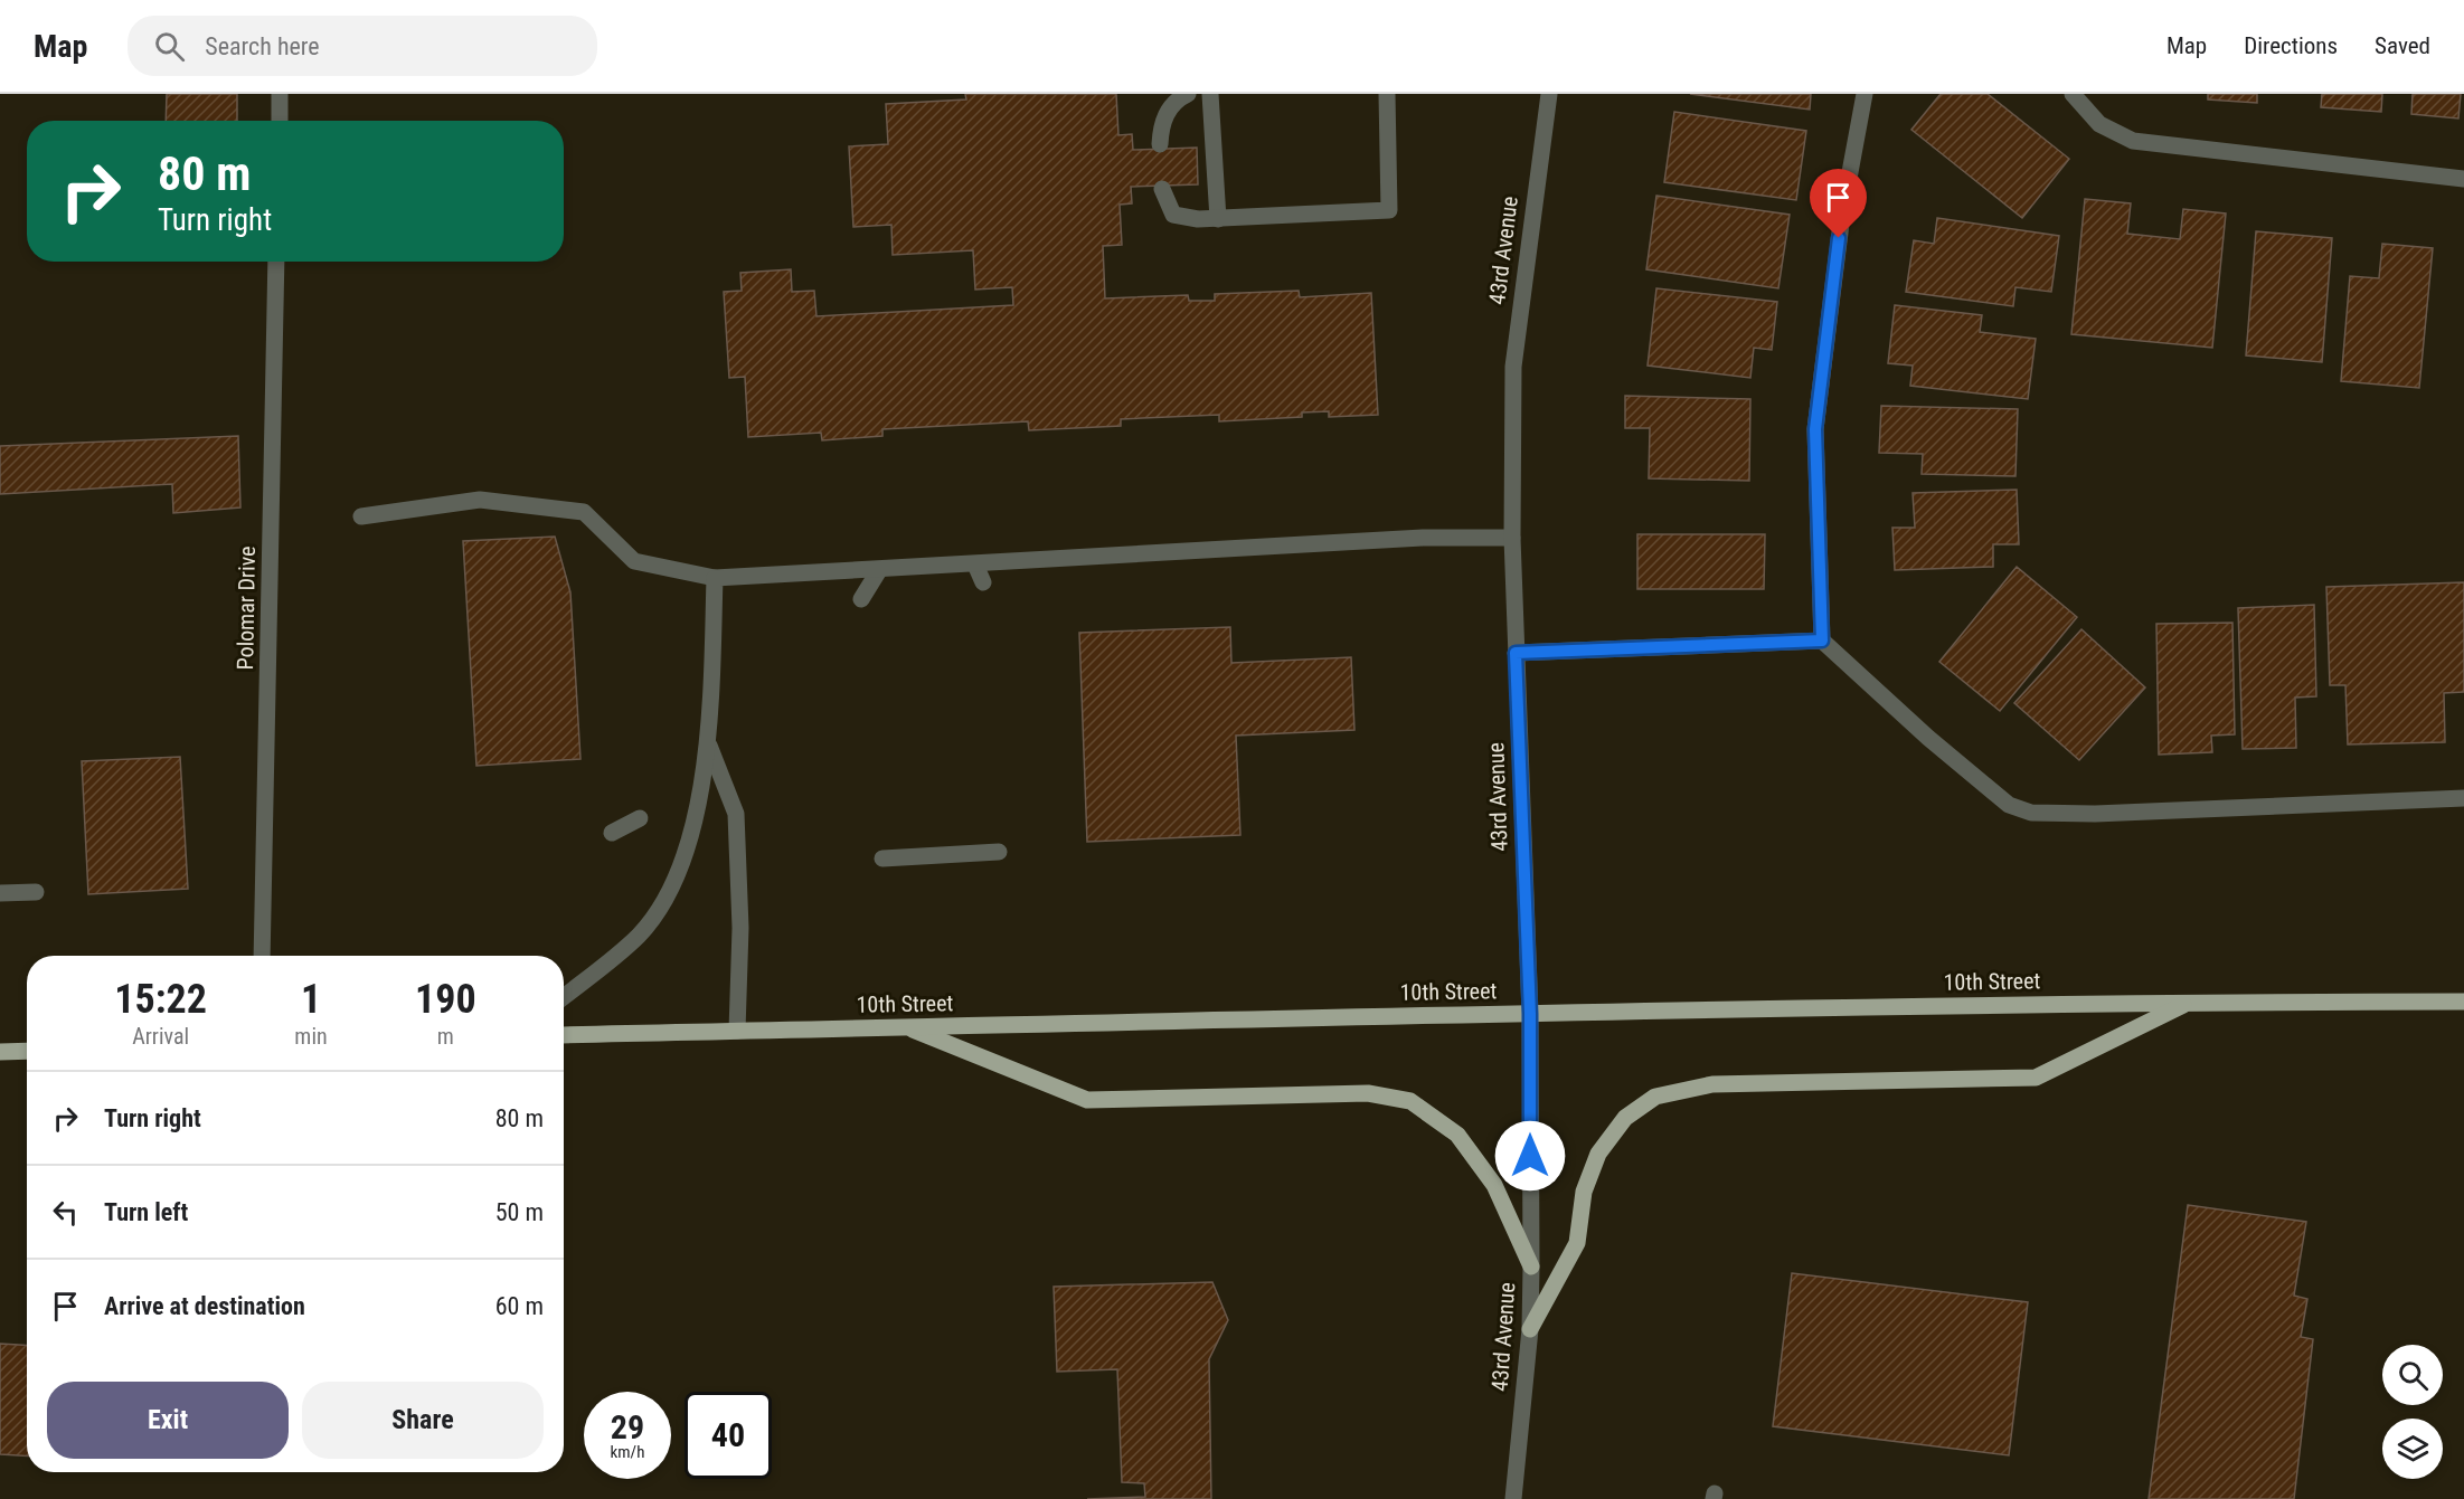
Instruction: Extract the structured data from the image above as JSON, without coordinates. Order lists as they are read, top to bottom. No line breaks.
{"streets":{"main road":["10th Street"],"street":["43rd Avenue","Polomar Drive"]},"crossings":[["43rd Avenue","10th Street"]],"page":{"header":"Map","search":"Search here","nav":["Map","Directions","Saved"],"turn":["80 m","Turn right"],"eta":["15:22","Arrival","1","min","190","m"],"list":[{"name":"Turn right","value":"80 m"},{"name":"Turn left","value":"50 m"},{"name":"Arrive at destination","value":"60 m"}],"buttons":["Exit","Share"],"speed":"29 km/h","limit":"40"}}
